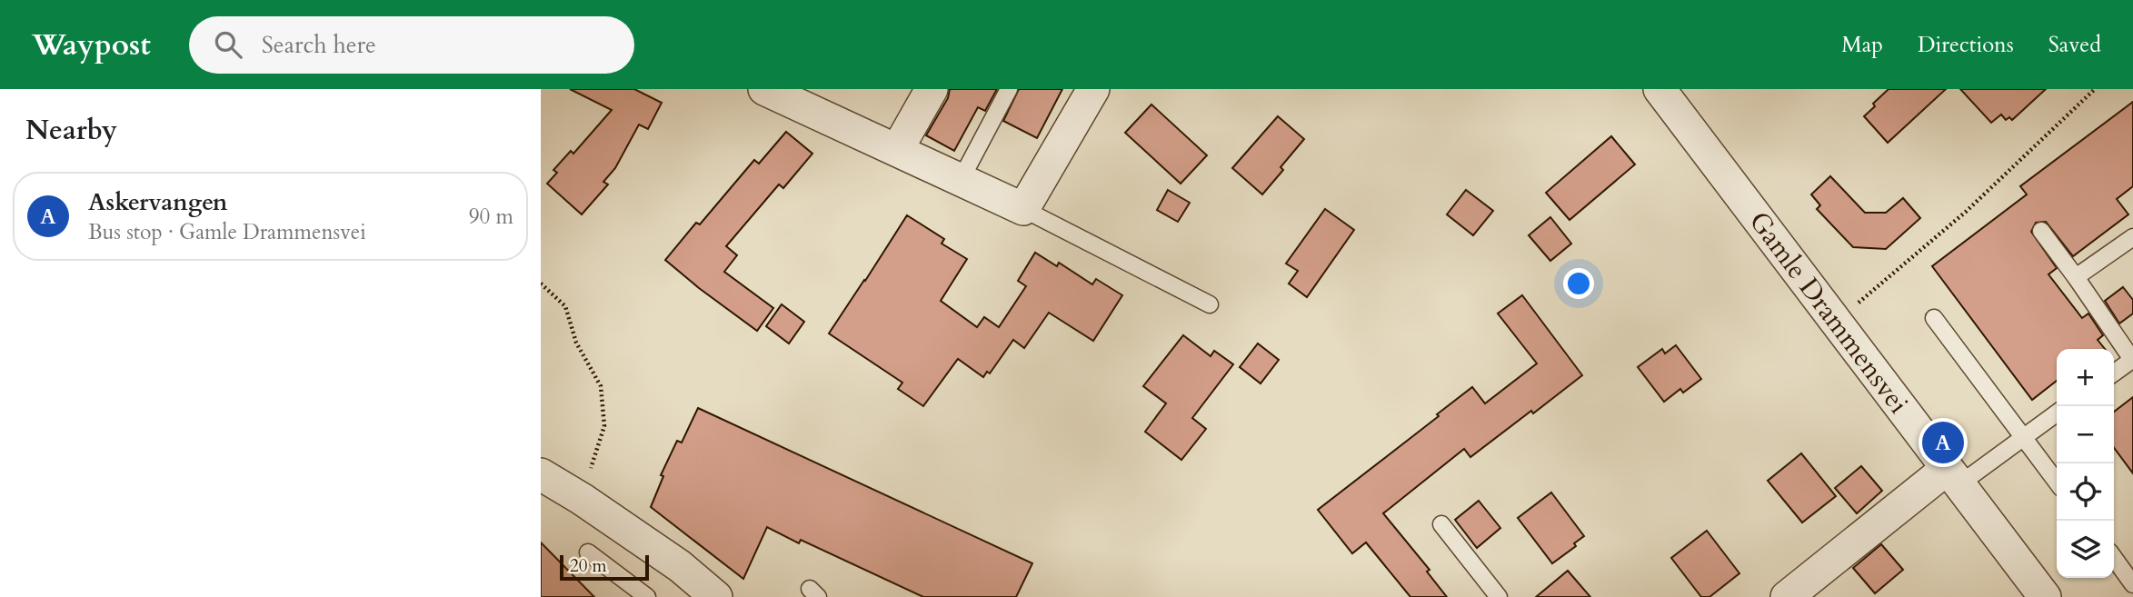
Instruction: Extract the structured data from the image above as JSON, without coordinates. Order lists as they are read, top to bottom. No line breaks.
{"streets":{"street":["Gamle Drammensvei"]},"scale_bar":"20 m","page":{"header":"Waypost","search":"Search here","nav":["Map","Directions","Saved"],"heading":"Nearby","list":[{"mark":"A","name":"Askervangen","note":"Bus stop · Gamle Drammensvei","value":"90 m"}],"map_buttons":["+","−"],"pins":"A","scale":"20 m"}}
